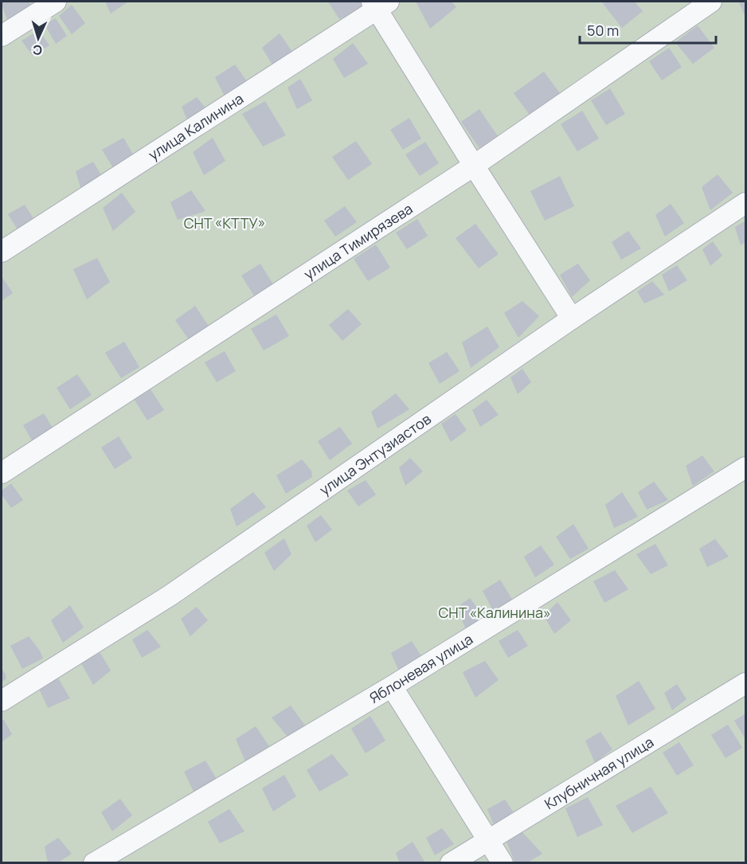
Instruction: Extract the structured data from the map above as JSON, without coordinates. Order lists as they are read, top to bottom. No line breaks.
{"streets":{"street":["улица Калинина","улица Тимирязева","улица Энтузиастов","Яблоневая улица","Клубничная улица"]},"parks":["СНТ «КТТУ»","СНТ «Калинина»"],"scale_bar":"50 m","north":"bottom"}
